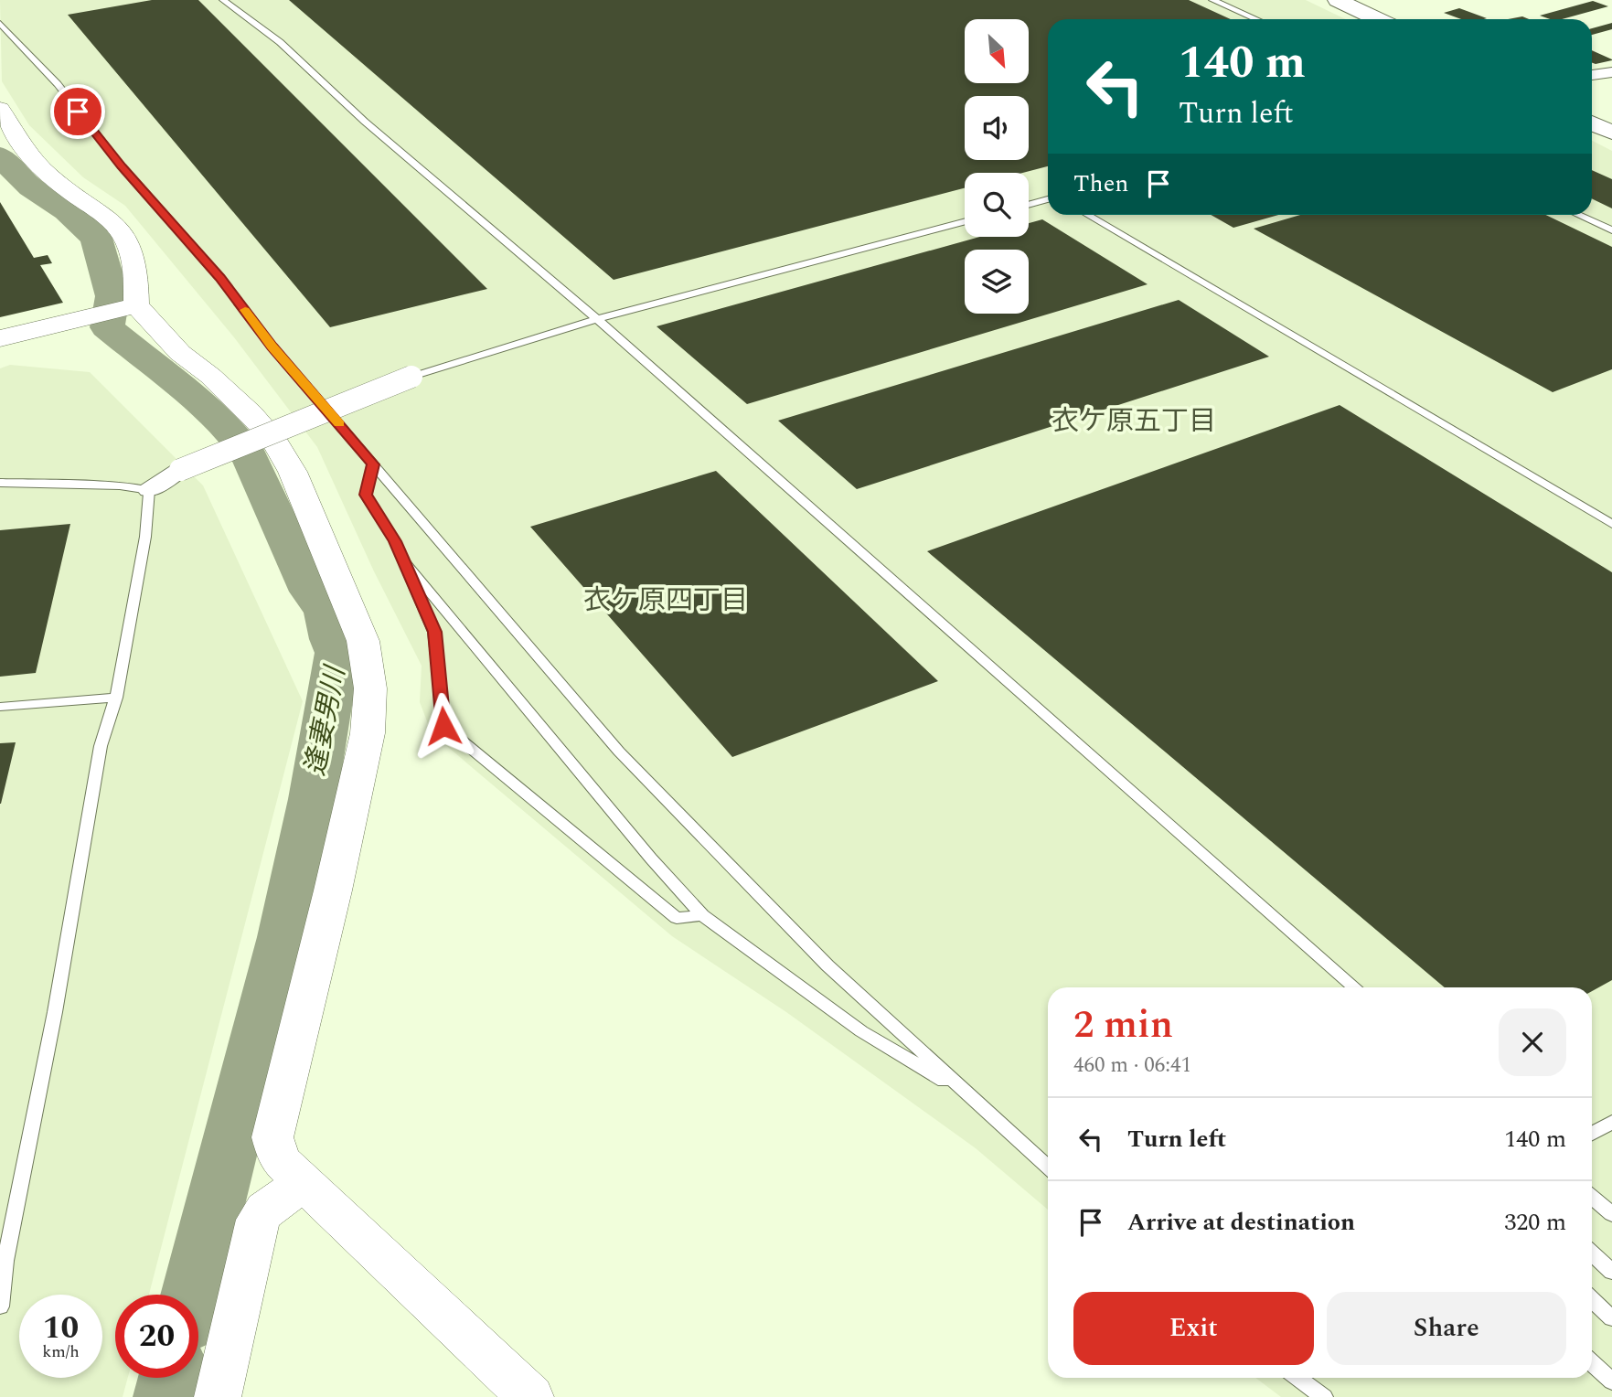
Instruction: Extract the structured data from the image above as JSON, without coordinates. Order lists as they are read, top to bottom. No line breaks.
{"districts":["衣ケ原五丁目","衣ケ原四丁目"],"water":["逢妻男川"],"north":"bottom right","page":{"turn":["140 m","Turn left"],"then":"Then","heading":["2 min","460 m · 06:41"],"list":[{"name":"Turn left","value":"140 m"},{"name":"Arrive at destination","value":"320 m"}],"buttons":["Exit","Share"],"speed":"10 km/h","limit":"20"}}
